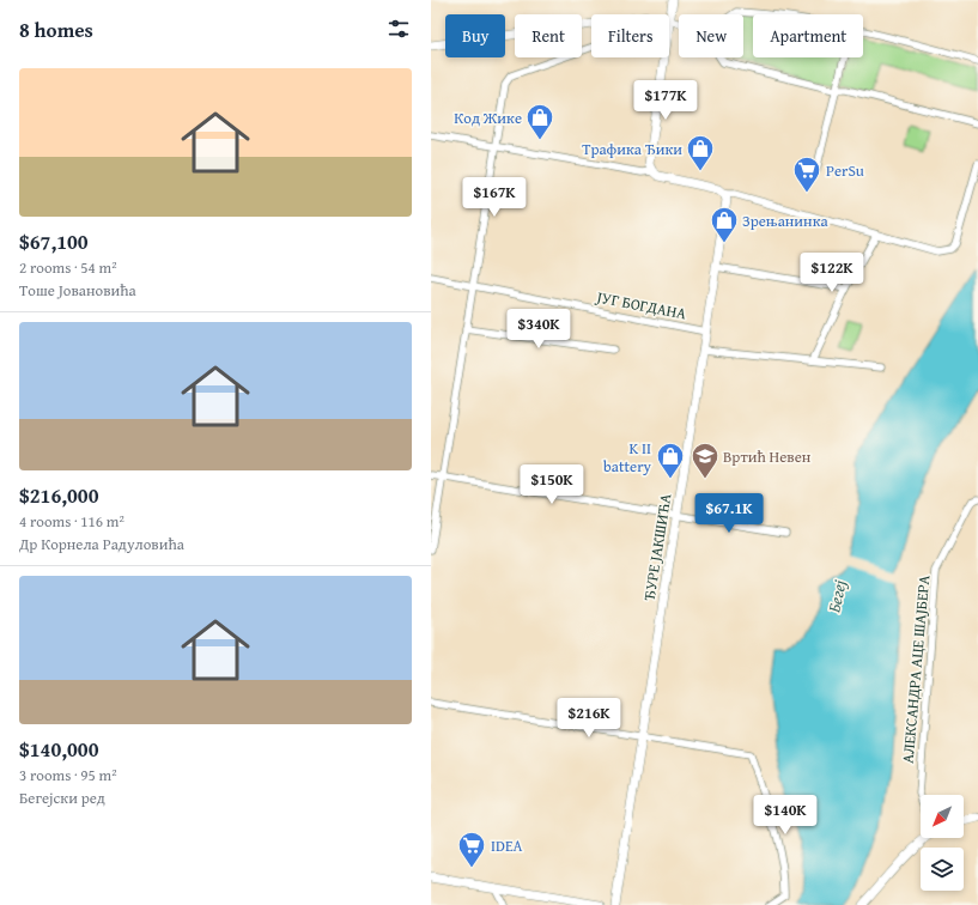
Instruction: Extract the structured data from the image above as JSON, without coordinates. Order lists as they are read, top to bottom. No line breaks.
{"streets":{"street":["ЈУГ БОГДАНА","ЂУРЕ ЈАКШИЋА","АЛЕКСАНДРА АЦЕ ШАЈБЕРА"]},"crossings":[["ЈУГ БОГДАНА","ЂУРЕ ЈАКШИЋА"]],"water":["Бегеј"],"places":{"shop":["Код Жике","Трафика Ђики","Зрењанинка","K II battery"],"supermarket":["PerSu","IDEA"],"school or university":["Вртић Невен"]},"north":"bottom left","page":{"heading":"8 homes","chip":["Buy","Rent","Filters","New","Apartment"],"list":[{"name":"$67,100","note":"2 rooms · 54 m² · Тоше Јовановића"},{"name":"$216,000","note":"4 rooms · 116 m² · Др Корнела Радуловића"},{"name":"$140,000","note":"3 rooms · 95 m² · Бегејски ред"}],"price":["$177K","$167K","$122K","$340K","$150K","$67.1K","$216K","$140K"]}}
